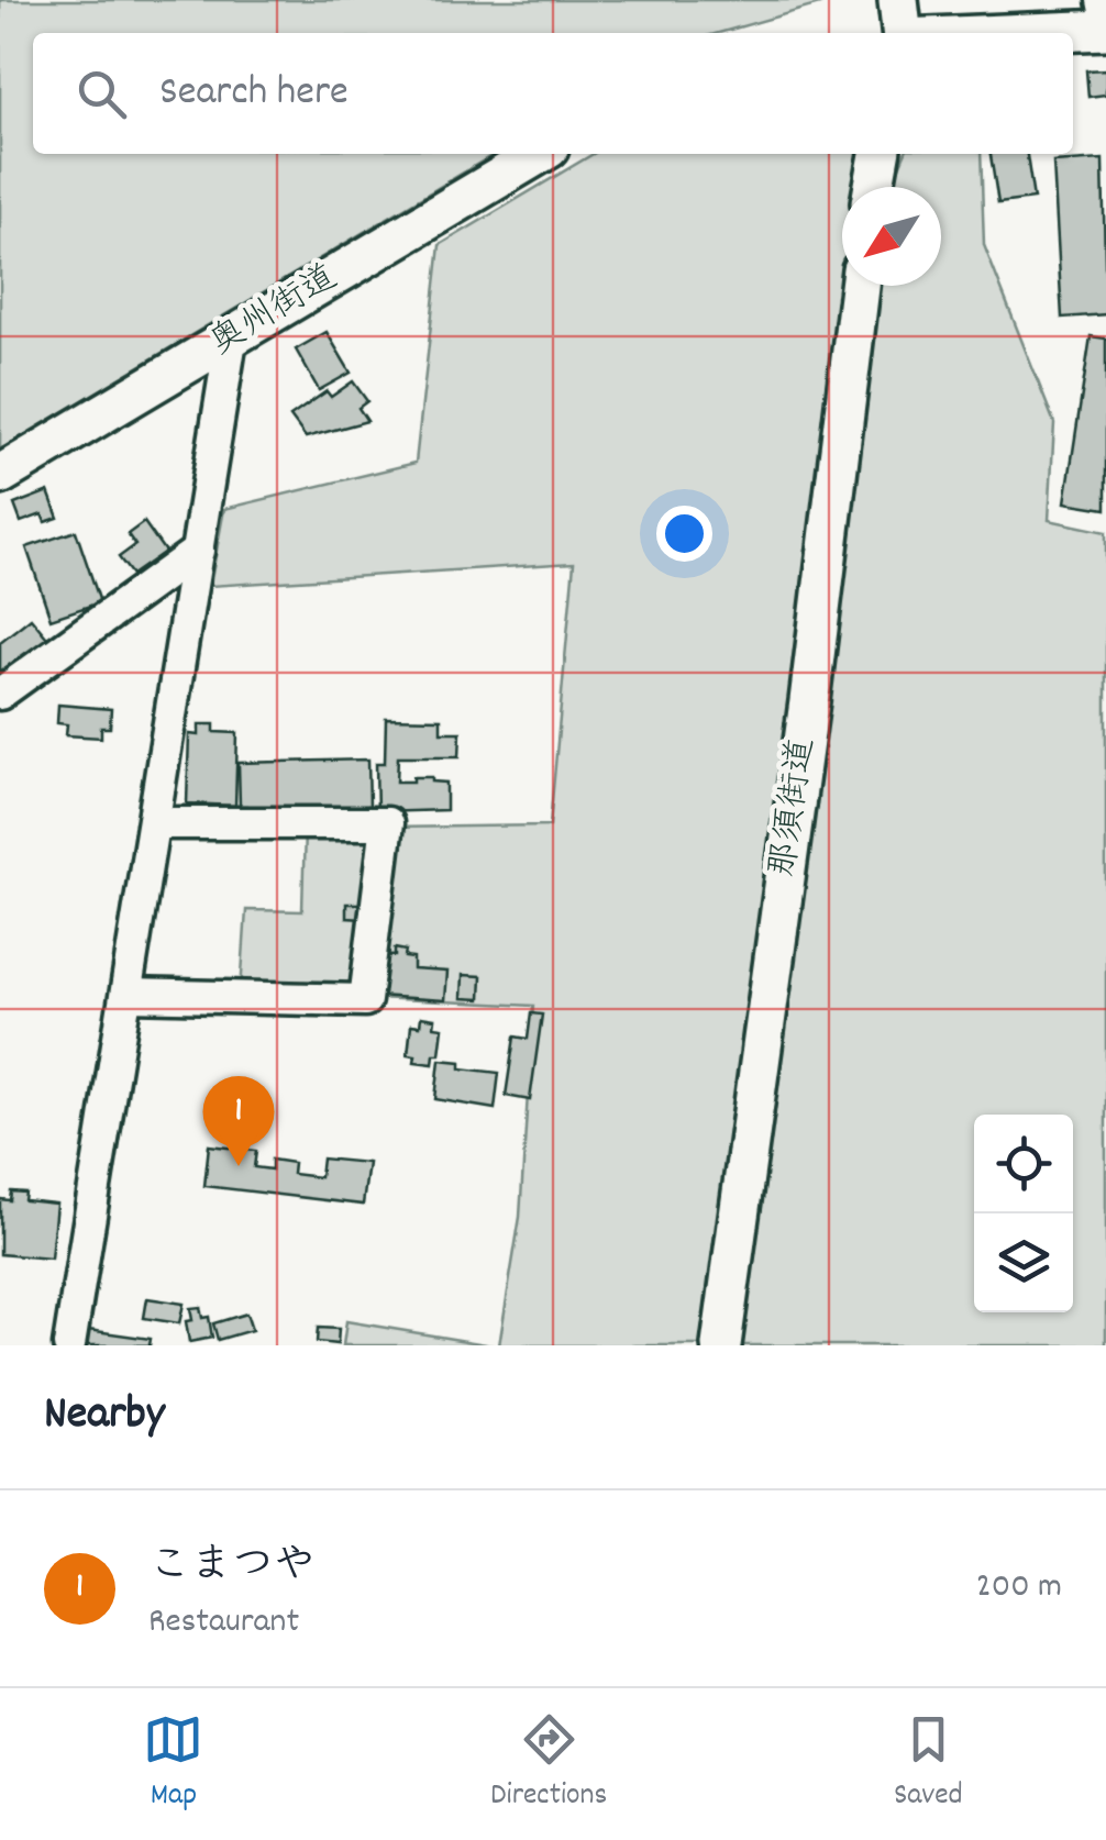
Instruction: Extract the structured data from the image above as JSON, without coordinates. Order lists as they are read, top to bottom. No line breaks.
{"streets":{"main road":["奥州街道","那須街道"]},"north":"bottom left","page":{"search":"Search here","pins":"1","heading":"Nearby","list":[{"mark":"1","name":"こまつや","note":"Restaurant","value":"200 m"}],"nav":["Map","Directions","Saved"]}}
